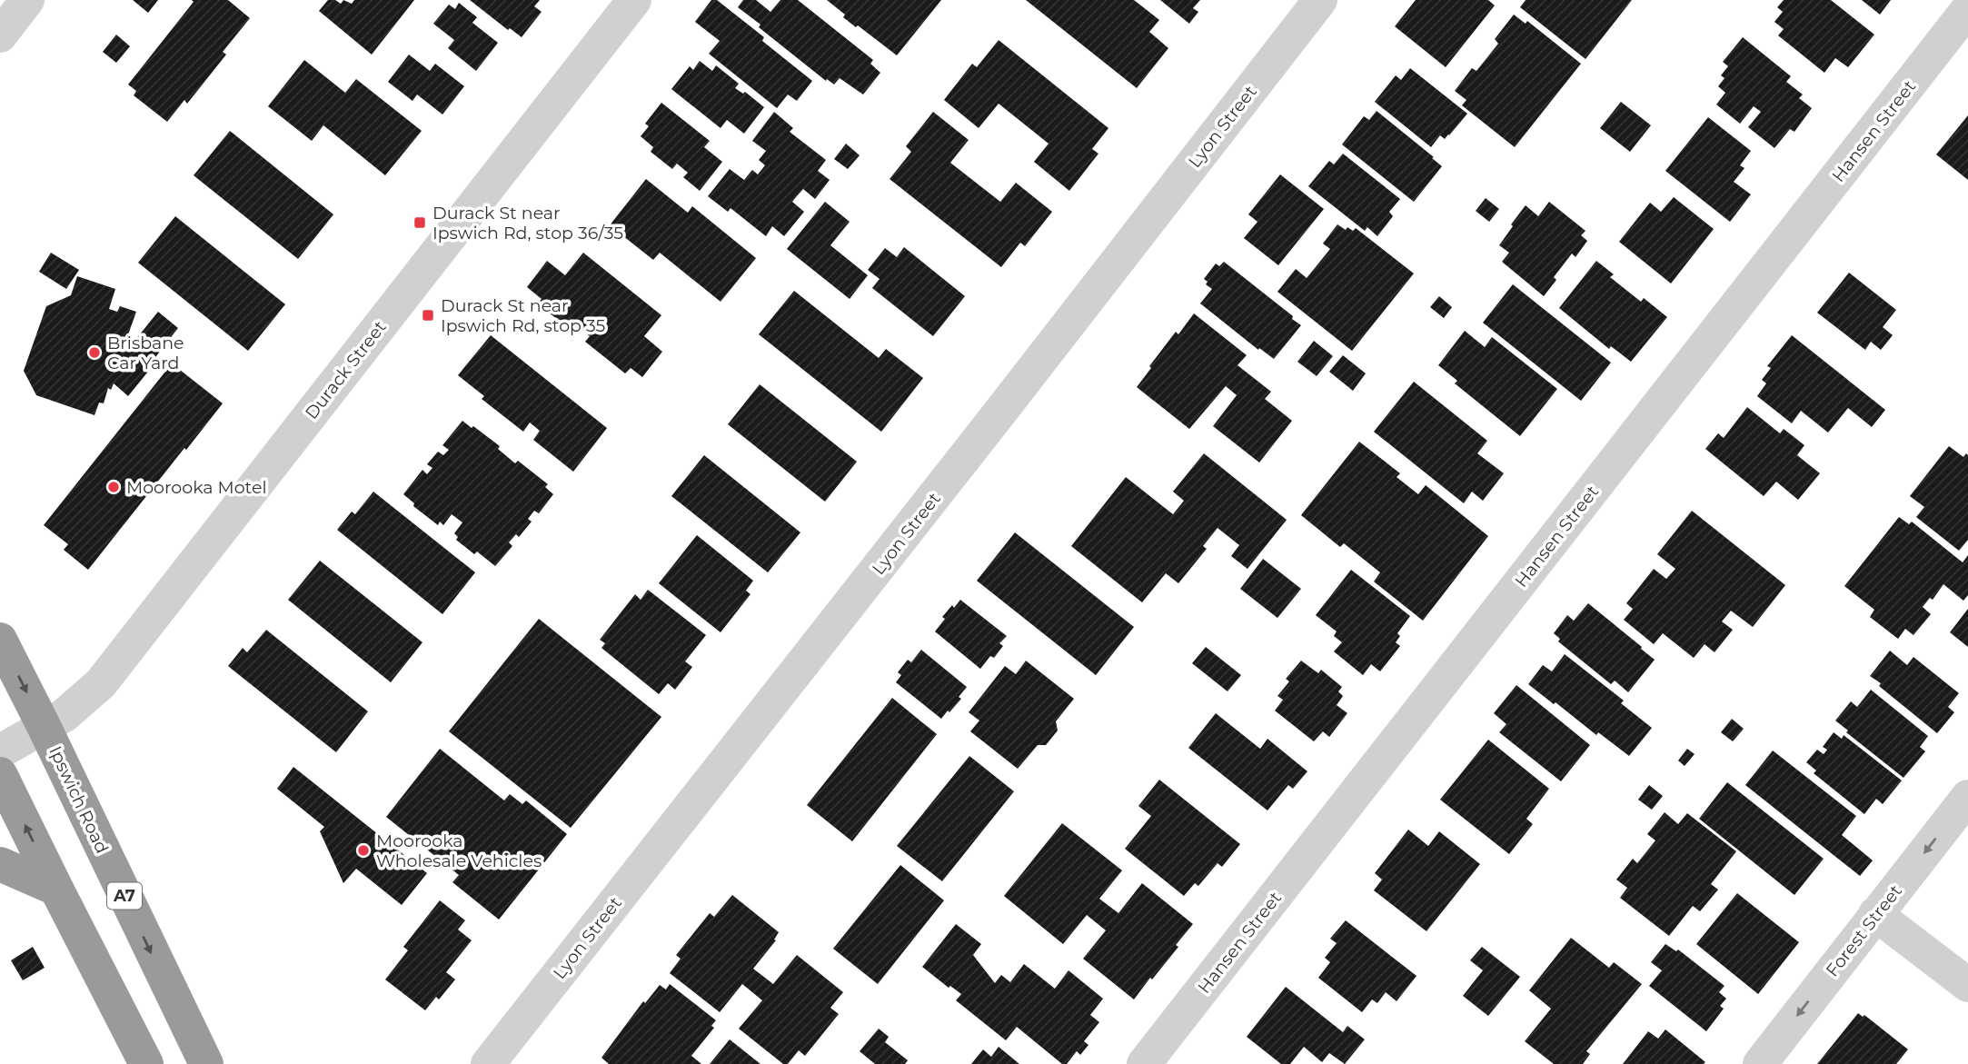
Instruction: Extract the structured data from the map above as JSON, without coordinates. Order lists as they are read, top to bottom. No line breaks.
{"streets":{"highway":["Ipswich Road","A7"],"street":["Lyon Street","Hansen Street","Durack Street","Forest Street"]},"crossings":[["Durack Street","Ipswich Road"]],"one_way":["Forest Street"],"places":{"transit":["Durack St near Ipswich Rd, stop 36/35","Durack St near Ipswich Rd, stop 35"],"other":["Brisbane Car Yard","Moorooka Motel","Moorooka Wholesale Vehicles"]}}
